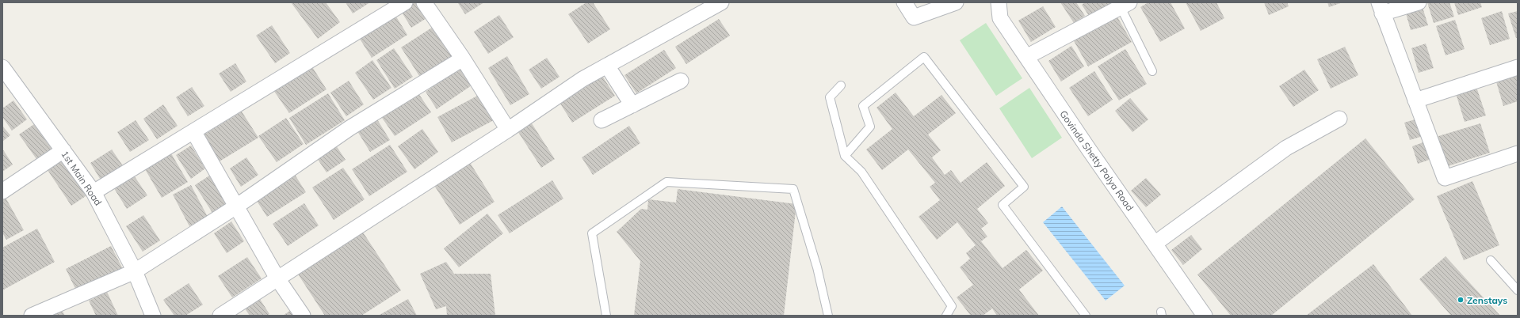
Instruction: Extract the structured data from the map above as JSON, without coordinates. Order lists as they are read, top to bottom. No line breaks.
{"streets":{"street":["Govinda Shetty Palya Road","1st Main Road"]},"places":["Zenstays"]}
